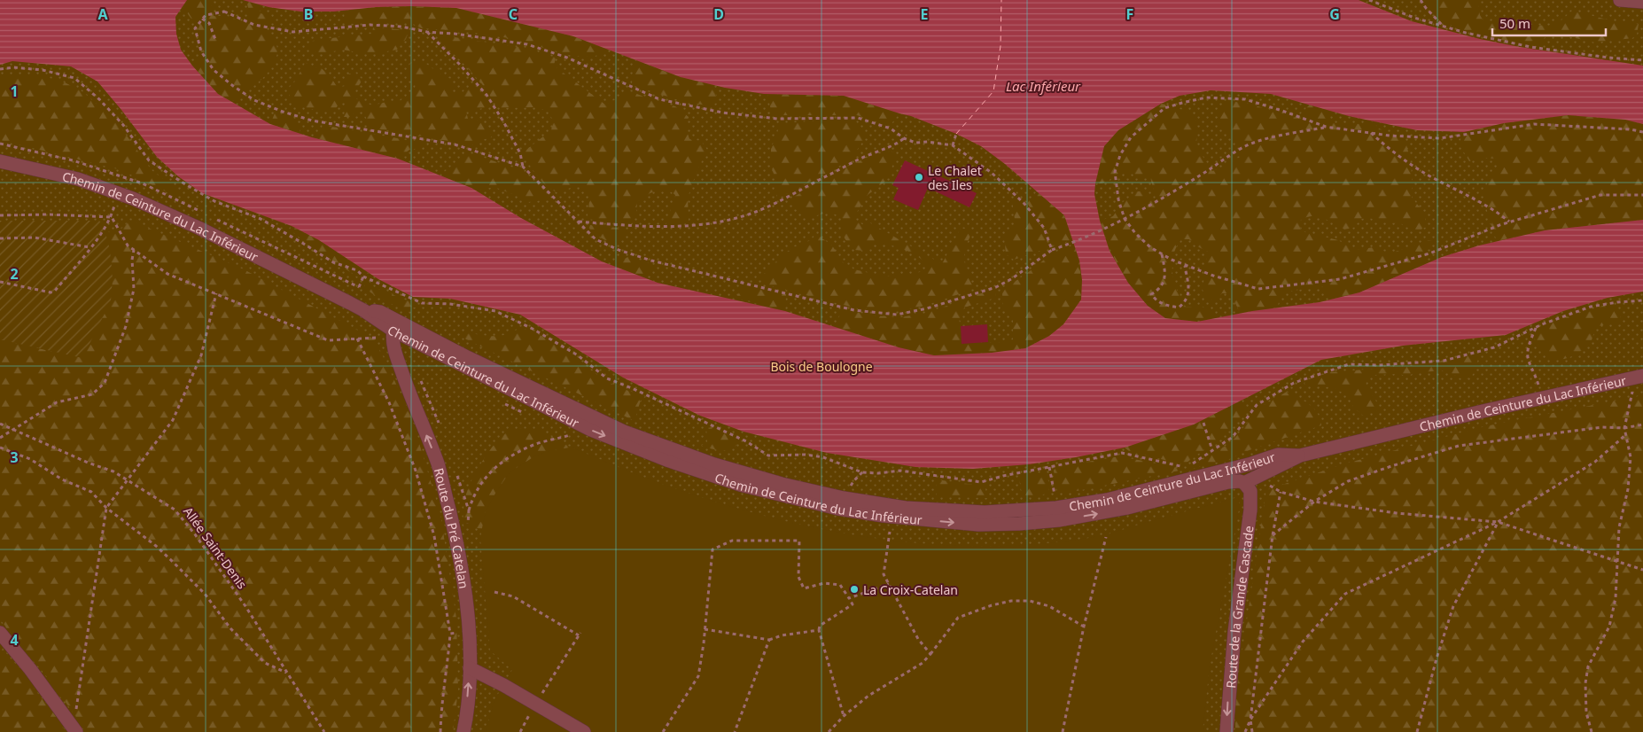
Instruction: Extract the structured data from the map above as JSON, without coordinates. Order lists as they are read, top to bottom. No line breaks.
{"streets":{"street":["Chemin de Ceinture du Lac Inférieur","Route du Pré Catelan","Route de la Grande Cascade"],"path":["Allée Saint-Denis"]},"crossings":[["Chemin de Ceinture du Lac Inférieur","Route du Pré Catelan"],["Chemin de Ceinture du Lac Inférieur","Route de la Grande Cascade"]],"one_way":["Route du Pré Catelan","Route de la Grande Cascade"],"water":["Lac Inférieur"],"parks":["Bois de Boulogne"],"places":["Le Chalet des Iles","La Croix-Catelan"],"scale_bar":"50 m","grid":{"columns":["A","B","C","D","E","F","G"],"rows":["1","2","3","4"]}}
